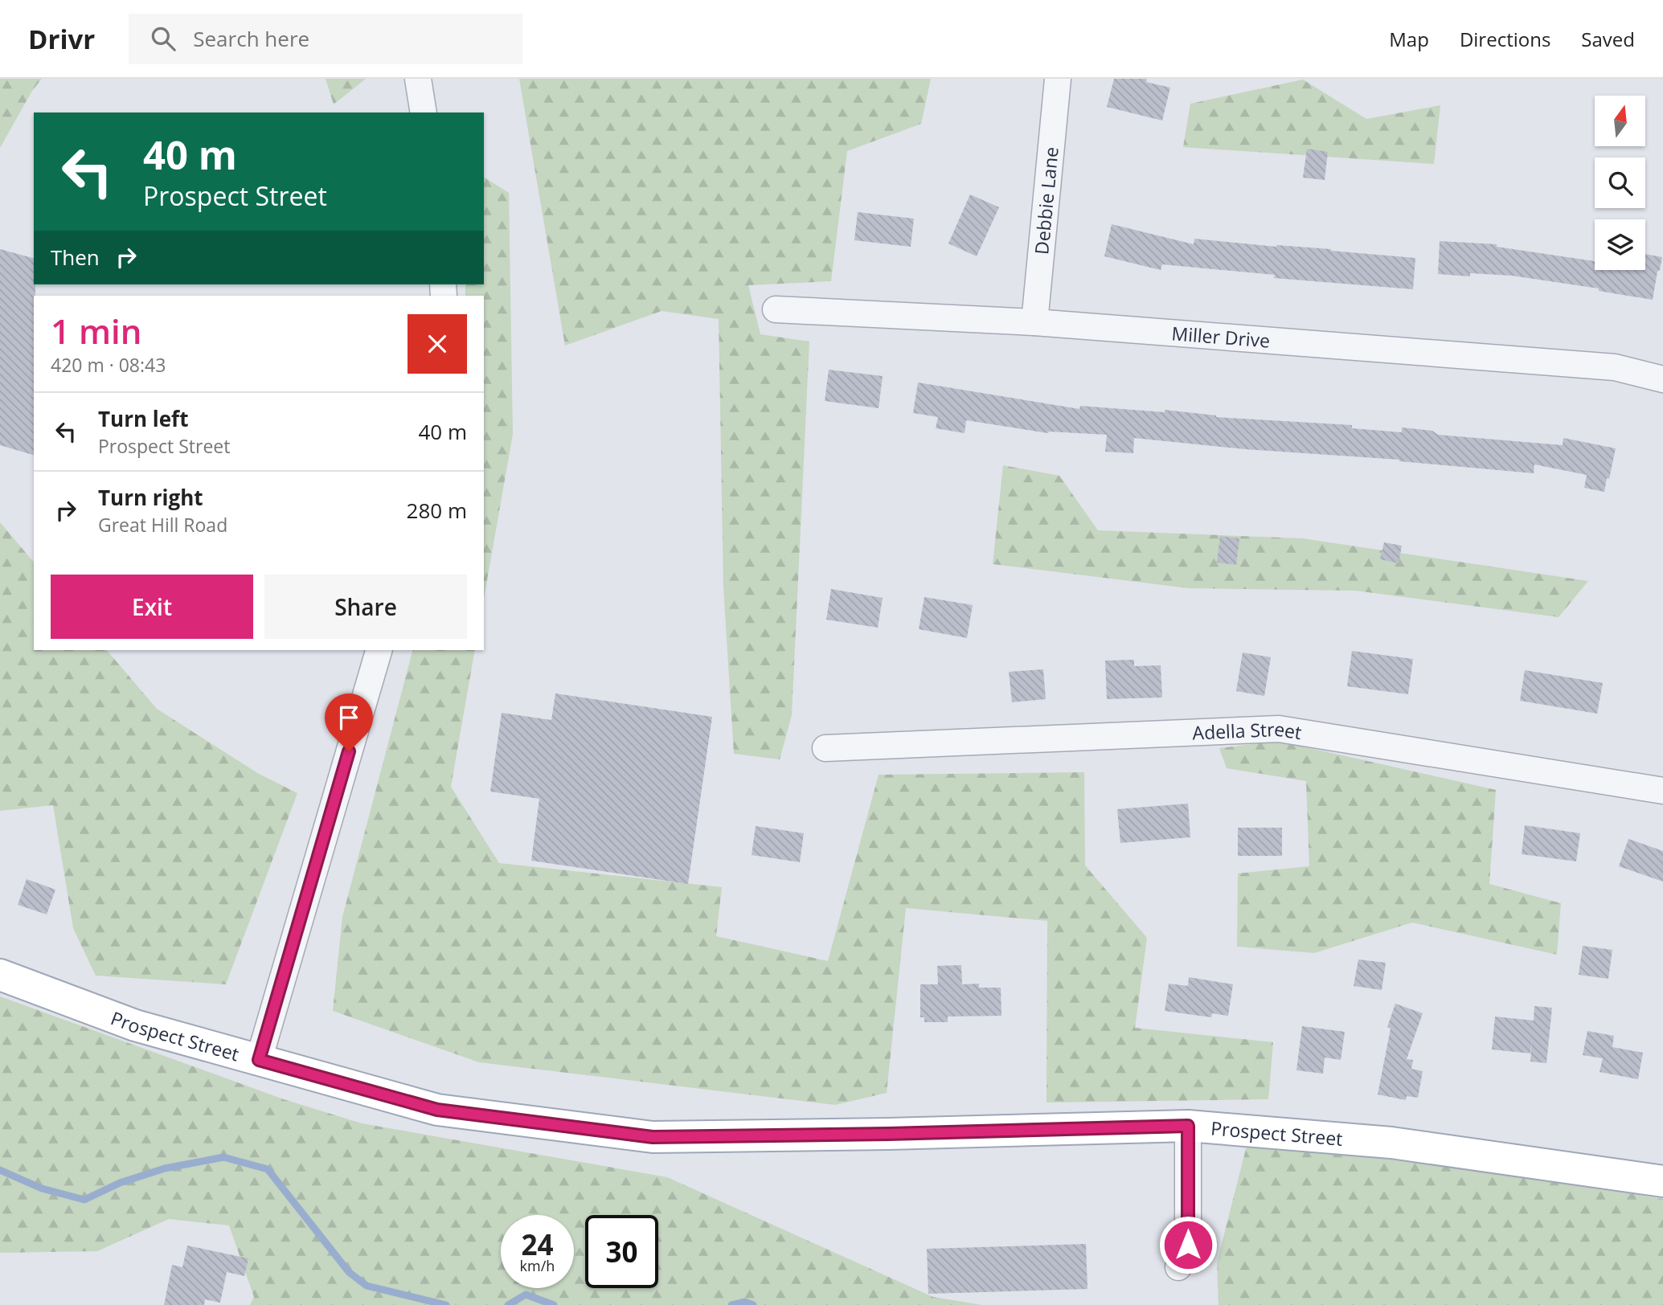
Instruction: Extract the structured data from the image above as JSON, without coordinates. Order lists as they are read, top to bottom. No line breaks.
{"streets":{"main road":["Prospect Street"],"street":["Debbie Lane","Miller Drive","Adella Street"]},"crossings":[["Debbie Lane","Miller Drive"]],"north":"top","page":{"header":"Drivr","search":"Search here","nav":["Map","Directions","Saved"],"turn":["40 m","Prospect Street"],"then":"Then","heading":["1 min","420 m · 08:43"],"list":[{"name":"Turn left","note":"Prospect Street","value":"40 m"},{"name":"Turn right","note":"Great Hill Road","value":"280 m"}],"buttons":["Exit","Share"],"speed":"24 km/h","limit":"30"}}
